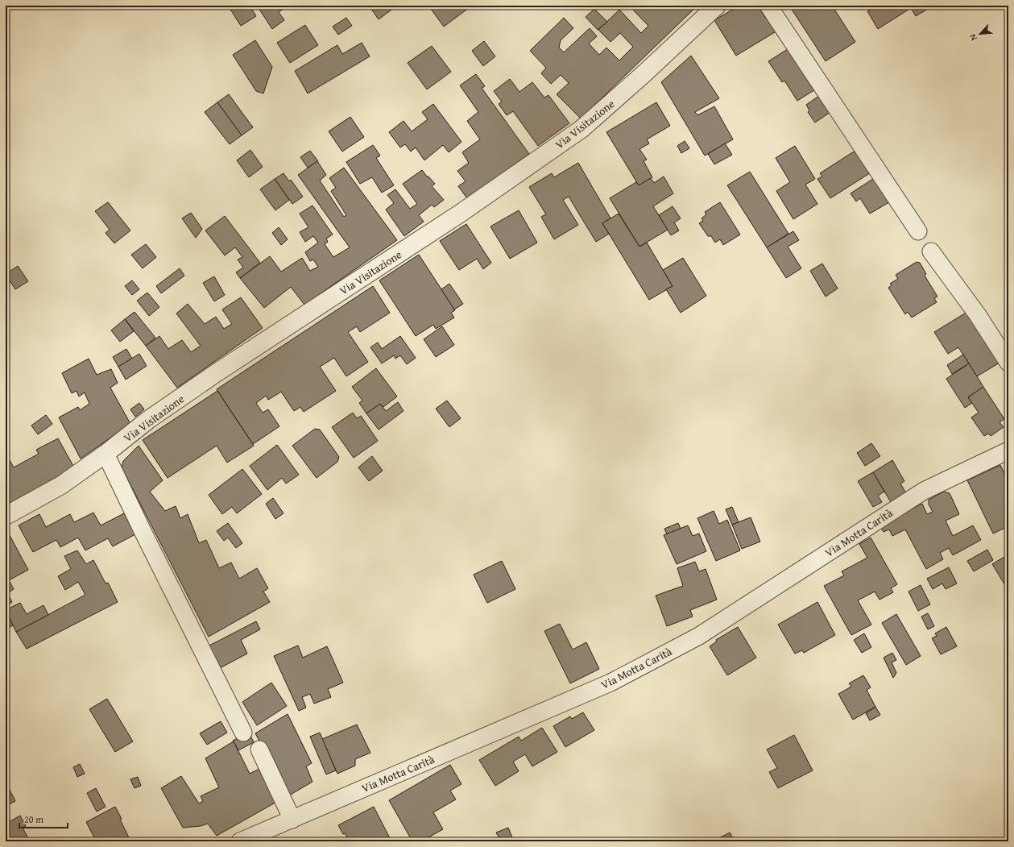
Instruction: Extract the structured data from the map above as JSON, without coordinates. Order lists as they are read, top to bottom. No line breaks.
{"streets":{"street":["Via Visitazione","Via Motta Carità"]},"scale_bar":"20 m","north":"bottom left"}
